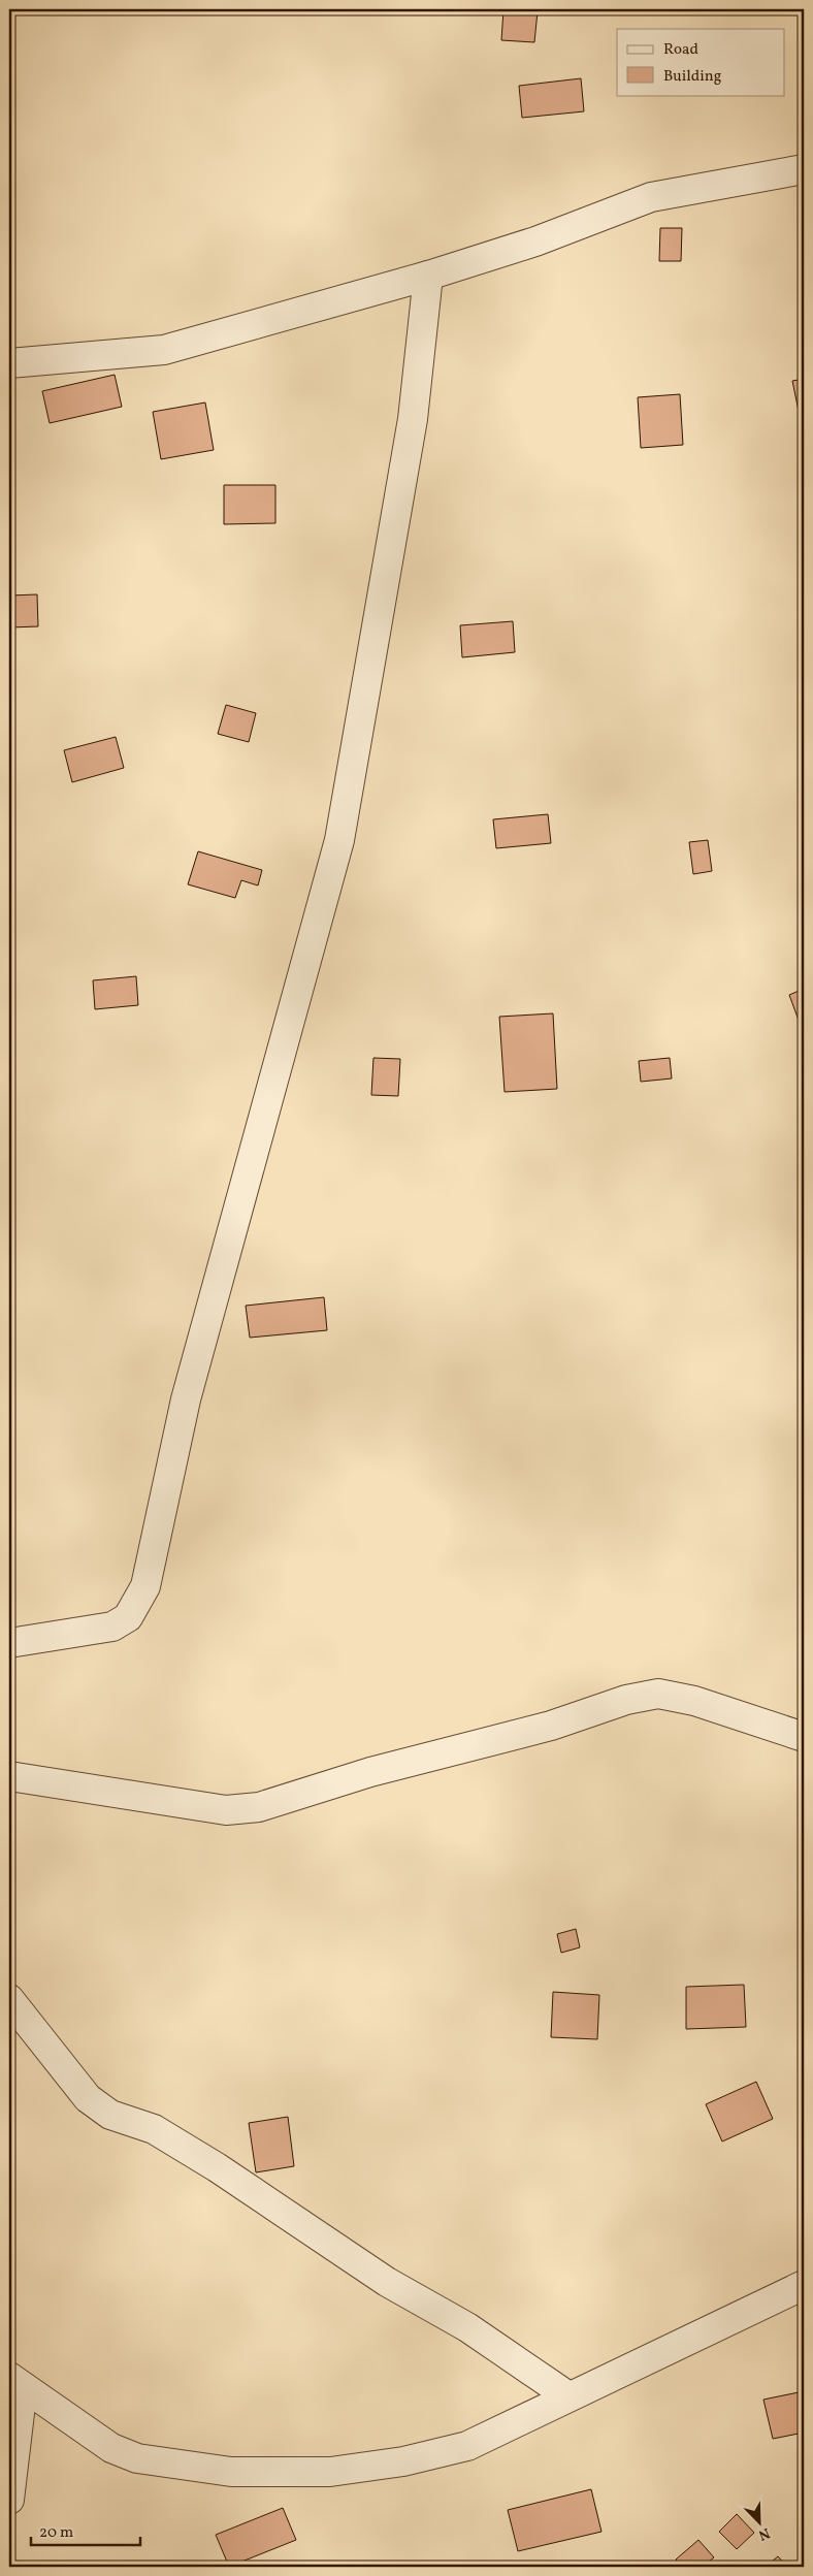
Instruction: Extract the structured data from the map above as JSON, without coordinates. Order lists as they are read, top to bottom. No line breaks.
{"legend":["Road","Building"],"scale_bar":"20 m","north":"bottom right"}
